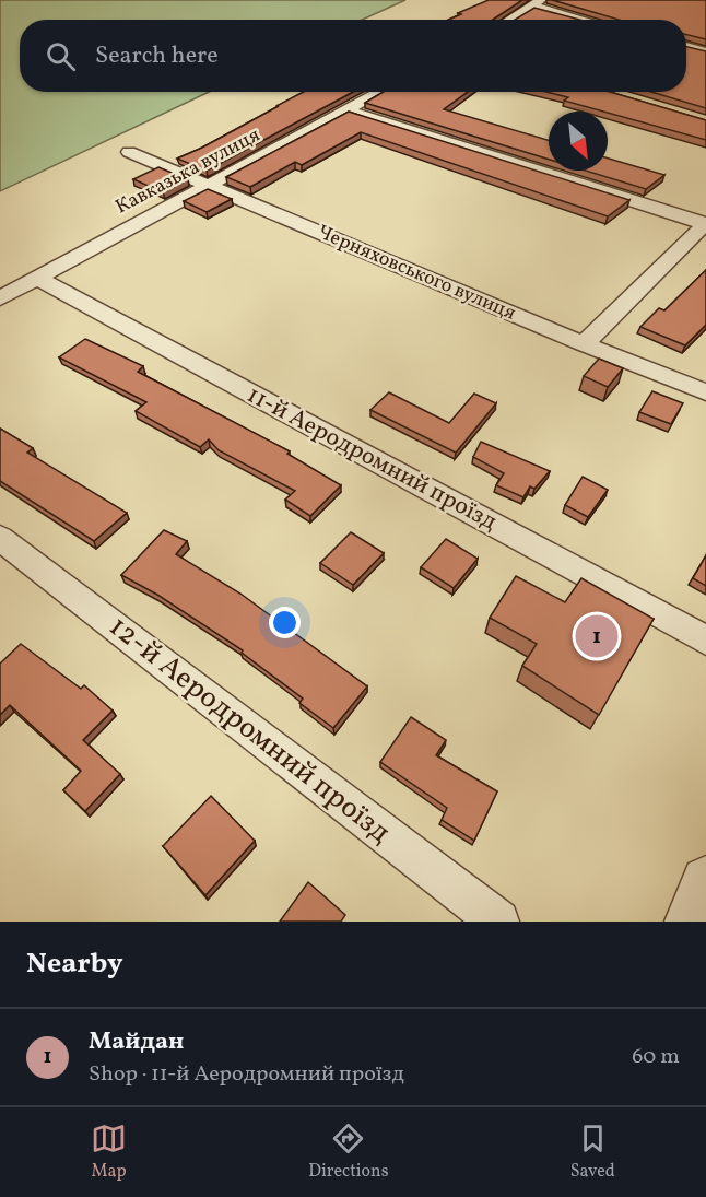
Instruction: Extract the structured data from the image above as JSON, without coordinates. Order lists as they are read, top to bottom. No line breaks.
{"streets":{"street":["Кавказька вулиця","Черняховського вулиця","11-й Аеродромний проїзд","12-й Аеродромний проїзд"]},"crossings":[["Кавказька вулиця","Черняховського вулиця"],["Кавказька вулиця","11-й Аеродромний проїзд"]],"north":"bottom right","page":{"search":"Search here","pins":"1","heading":"Nearby","list":[{"mark":"1","name":"Майдан","note":"Shop · 11-й Аеродромний проїзд","value":"60 m"}],"nav":["Map","Directions","Saved"]}}
